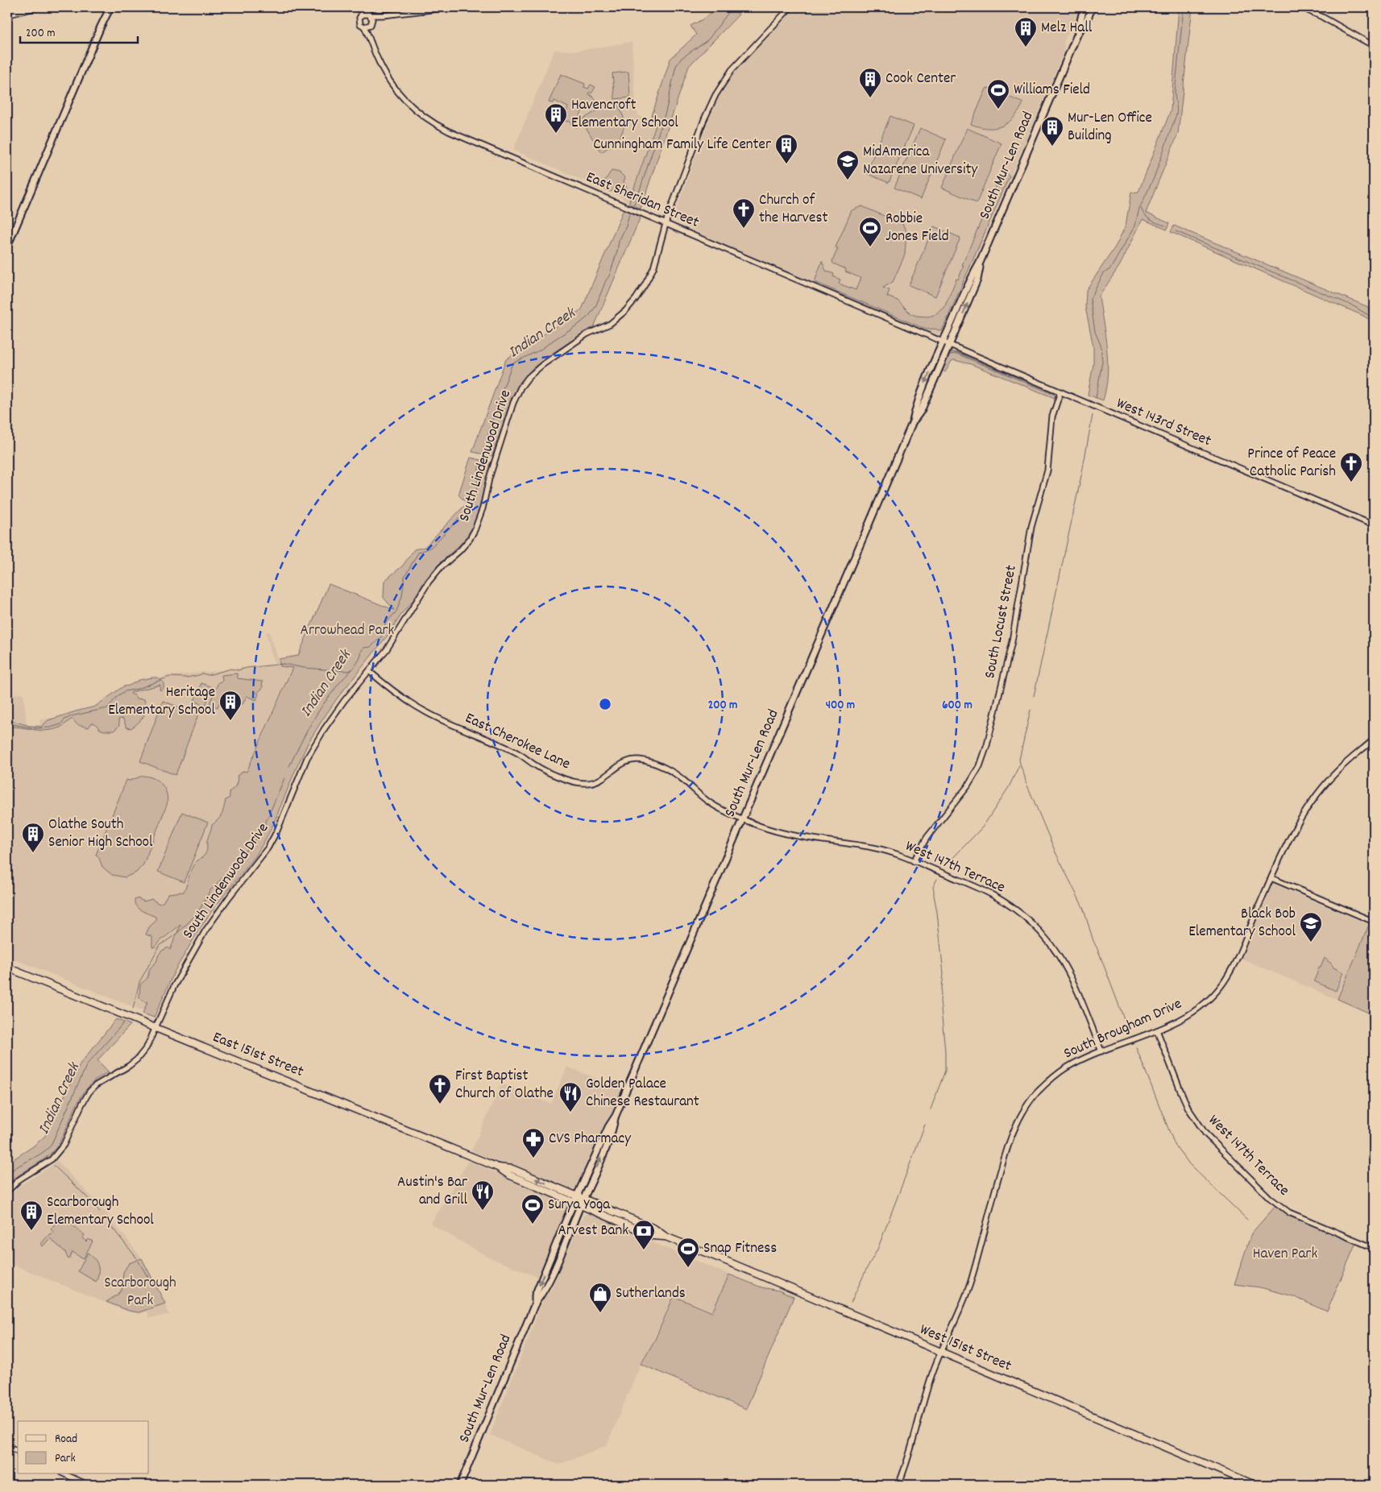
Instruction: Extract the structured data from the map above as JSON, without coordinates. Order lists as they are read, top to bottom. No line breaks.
{"streets":{"main road":["South Mur-Len Road","East 151st Street","West 151st Street"],"street":["East Sheridan Street","West 143rd Street","South Lindenwood Drive","South Locust Street","East Cherokee Lane","West 147th Terrace","South Brougham Drive"]},"crossings":[["South Mur-Len Road","East Sheridan Street"],["South Mur-Len Road","West 143rd Street"],["South Mur-Len Road","East Cherokee Lane"],["South Mur-Len Road","West 147th Terrace"],["South Mur-Len Road","East 151st Street"],["South Mur-Len Road","West 151st Street"],["East Sheridan Street","West 143rd Street"],["East Sheridan Street","South Lindenwood Drive"],["West 143rd Street","South Locust Street"],["South Lindenwood Drive","East Cherokee Lane"],["South Lindenwood Drive","East 151st Street"],["South Locust Street","West 147th Terrace"],["East Cherokee Lane","West 147th Terrace"],["West 147th Terrace","South Brougham Drive"],["South Brougham Drive","West 151st Street"],["East 151st Street","West 151st Street"]],"water":["Indian Creek"],"parks":["Arrowhead Park","Haven Park","Scarborough Park"],"places":{"building":["Melz Hall","Cook Center","Havencroft Elementary School","Mur-Len Office Building","Cunningham Family Life Center","Heritage Elementary School","Olathe South Senior High School","Scarborough Elementary School"],"sports":["Williams Field","Robbie Jones Field","Surya Yoga","Snap Fitness"],"school or university":["MidAmerica Nazarene University","Black Bob Elementary School"],"church":["Church of the Harvest","Prince of Peace Catholic Parish","First Baptist Church of Olathe"],"restaurant":["Golden Palace Chinese Restaurant","Austin's Bar and Grill"],"pharmacy":["CVS Pharmacy"],"bank":["Arvest Bank"],"shop":["Sutherlands"]},"legend":["Road","Park"],"scale_bar":"200 m","rings":["200 m","400 m","600 m"]}
